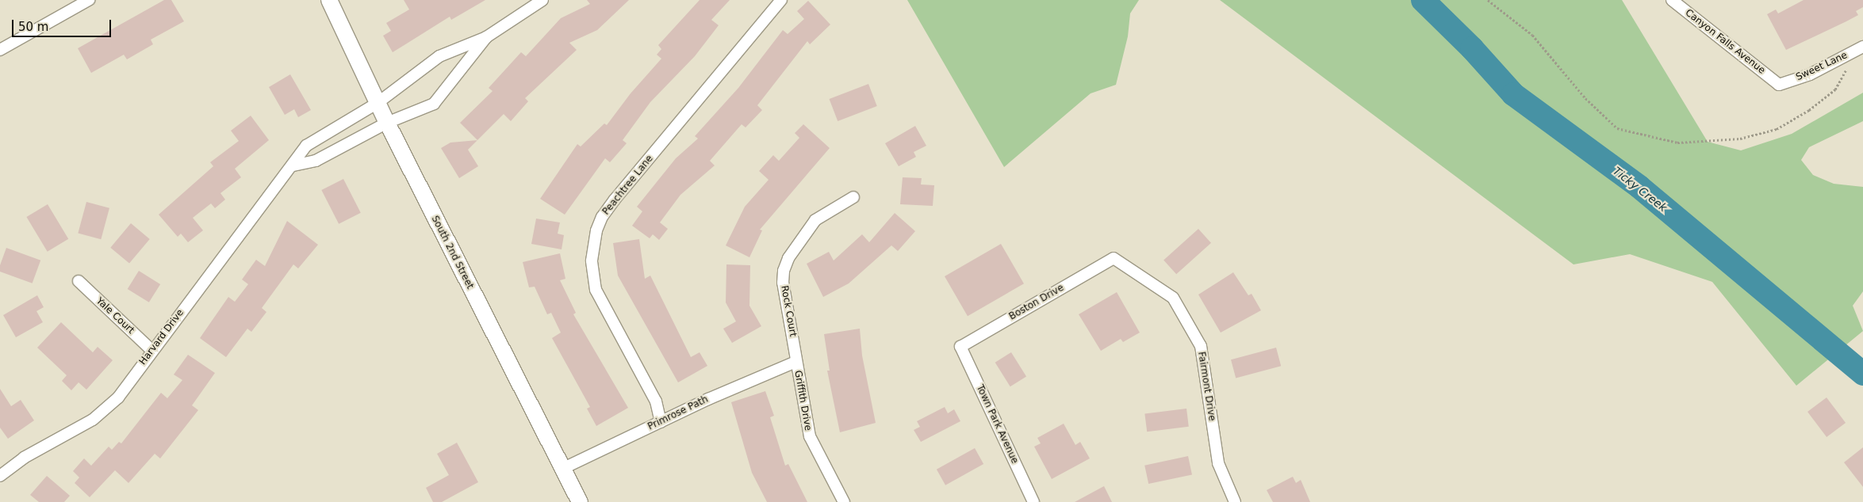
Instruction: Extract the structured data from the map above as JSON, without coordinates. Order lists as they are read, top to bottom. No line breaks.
{"streets":{"main road":["South 2nd Street"],"street":["Canyon Falls Avenue","Sweet Lane","Peachtree Lane","Boston Drive","Rock Court","Yale Court","Harvard Drive","Fairmont Drive","Griffith Drive","Primrose Path","Town Park Avenue"]},"crossings":[["Canyon Falls Avenue","Sweet Lane"],["Peachtree Lane","Primrose Path"],["South 2nd Street","Harvard Drive"],["South 2nd Street","Primrose Path"],["Boston Drive","Fairmont Drive"],["Boston Drive","Town Park Avenue"],["Rock Court","Griffith Drive"],["Rock Court","Primrose Path"],["Yale Court","Harvard Drive"],["Griffith Drive","Primrose Path"]],"water":["Ticky Creek"],"scale_bar":"50 m"}
